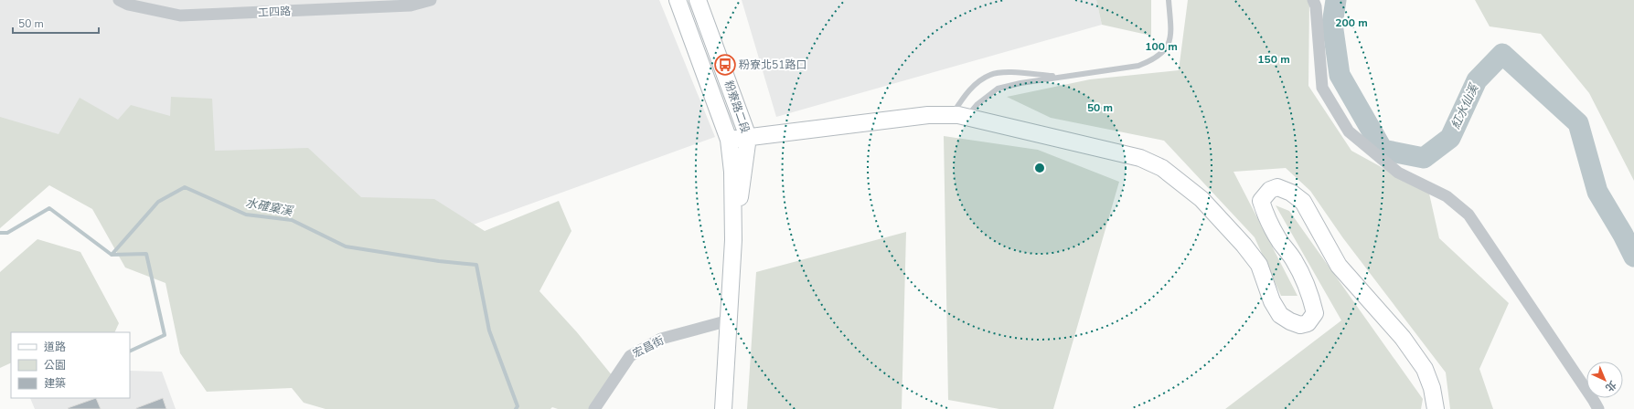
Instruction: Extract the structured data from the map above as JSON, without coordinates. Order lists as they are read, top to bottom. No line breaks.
{"streets":{"street":["工四路","粉寮路二段","宏昌街"]},"crossings":[["粉寮路二段","宏昌街"]],"water":["紅水仙溪","水確窠溪"],"places":{"bus stop":["粉寮北51路口"]},"legend":["道路","公園","建築"],"scale_bar":"50 m","north":"bottom right","rings":["200 m","100 m","150 m","50 m"]}
